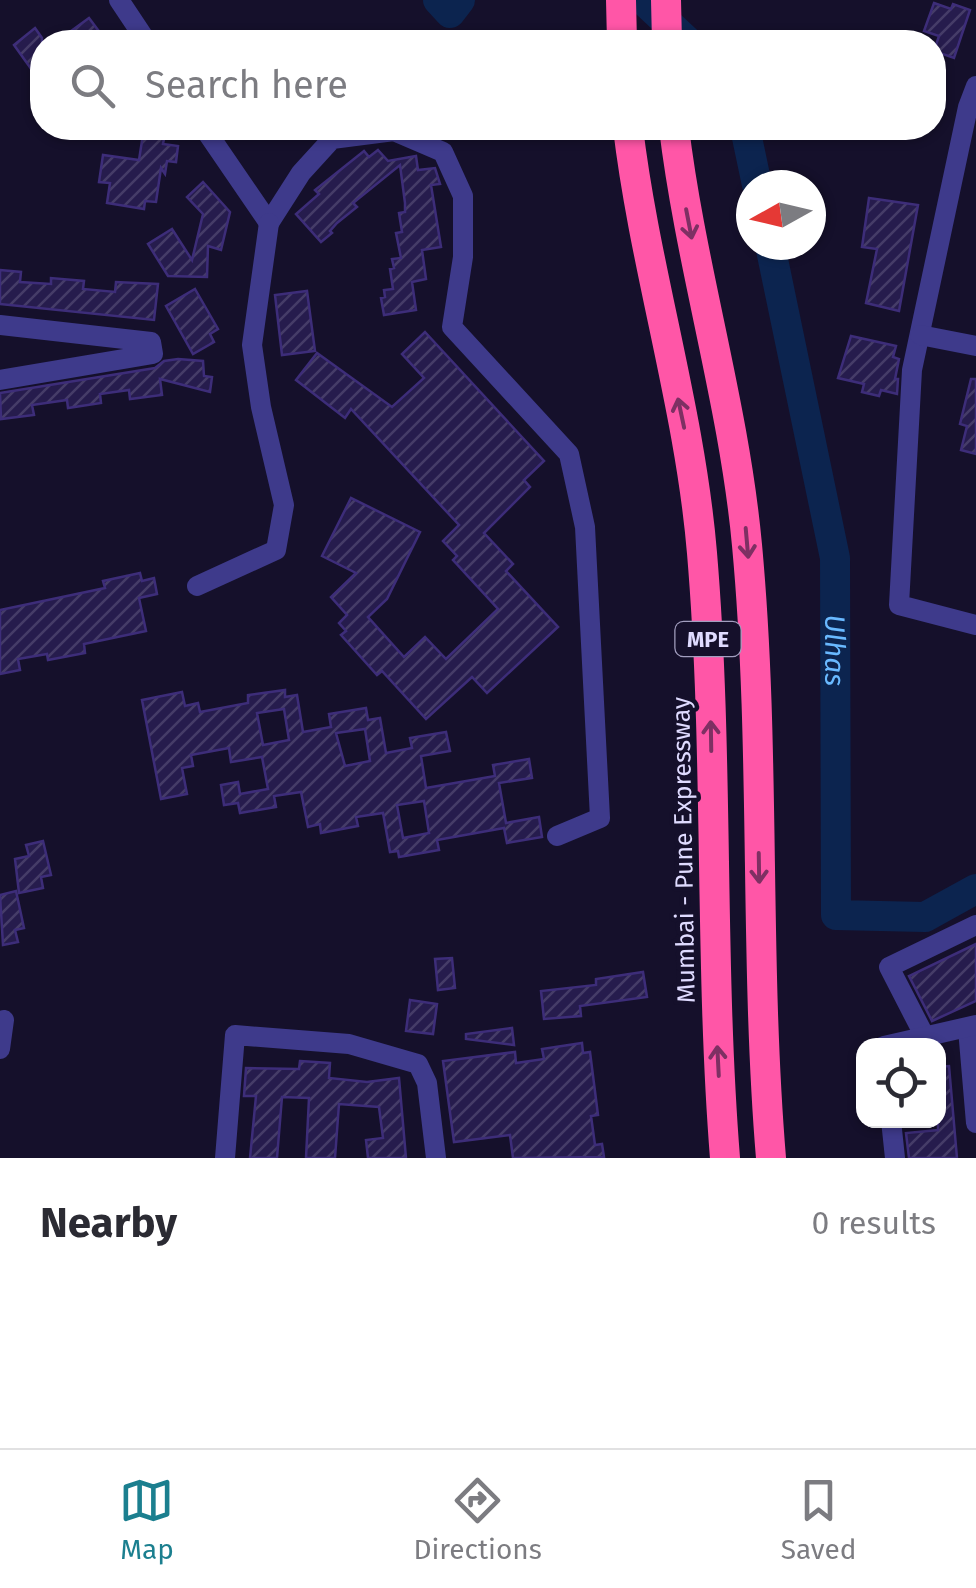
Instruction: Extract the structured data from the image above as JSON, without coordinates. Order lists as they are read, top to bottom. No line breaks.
{"streets":{"highway":["MPE","Mumbai - Pune Expressway"]},"water":["Ulhas"],"north":"left","page":{"search":"Search here","heading":["Nearby","0 results"],"nav":["Map","Directions","Saved"]}}
